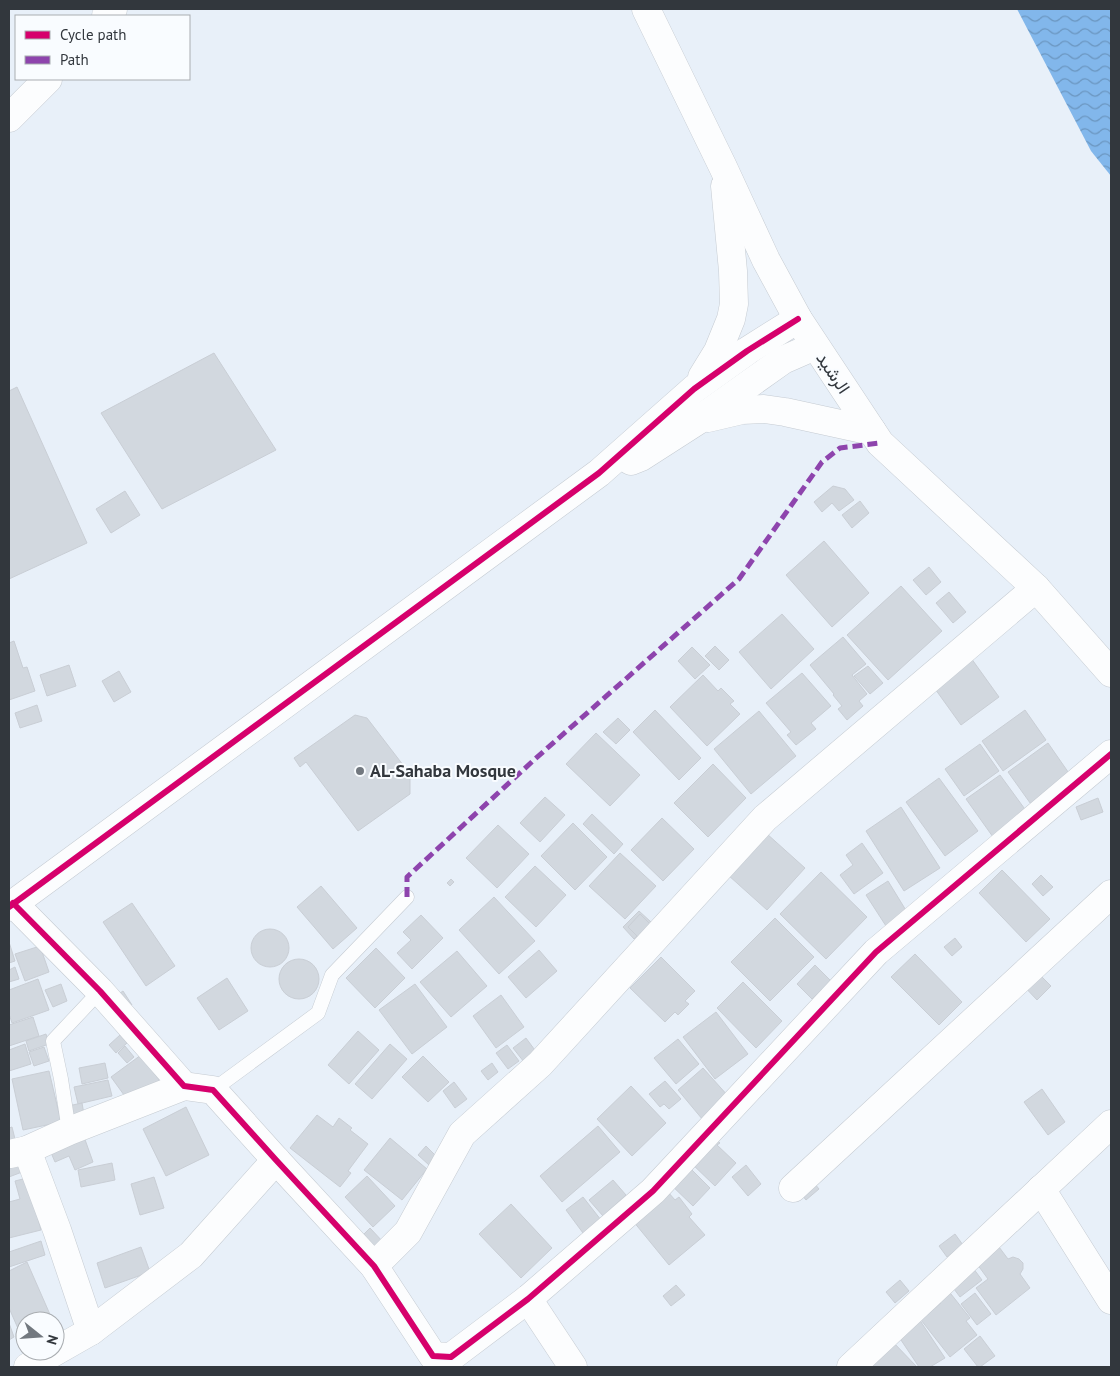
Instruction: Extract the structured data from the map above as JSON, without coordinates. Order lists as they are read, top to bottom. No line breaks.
{"streets":{"street":["الرشيد"]},"places":["AL-Sahaba Mosque"],"legend":["Cycle path","Path"],"north":"right"}
